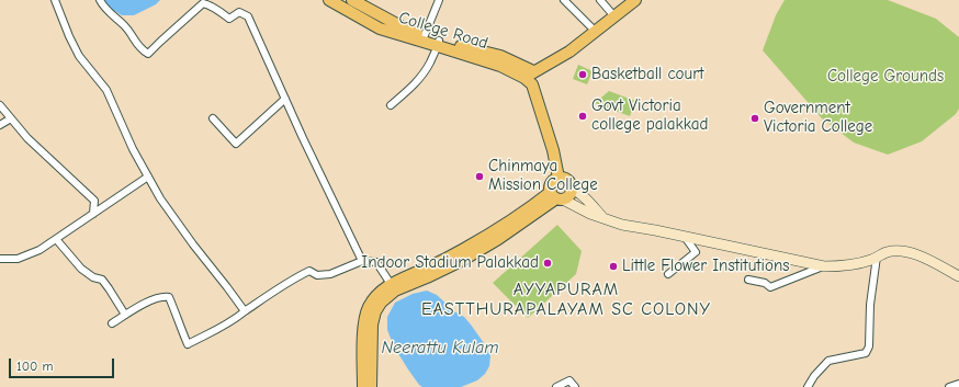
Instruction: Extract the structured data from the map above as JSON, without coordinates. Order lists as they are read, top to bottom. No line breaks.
{"streets":{"main road":["College Road"]},"districts":["AYYAPURAM EASTTHURAPALAYAM SC COLONY"],"water":["Neerattu Kulam"],"parks":["College Grounds"],"places":["Basketball court","Govt Victoria college palakkad","Government Victoria College","Chinmaya Mission College","Indoor Stadium Palakkad","Little Flower Institutions"],"scale_bar":"100 m"}
